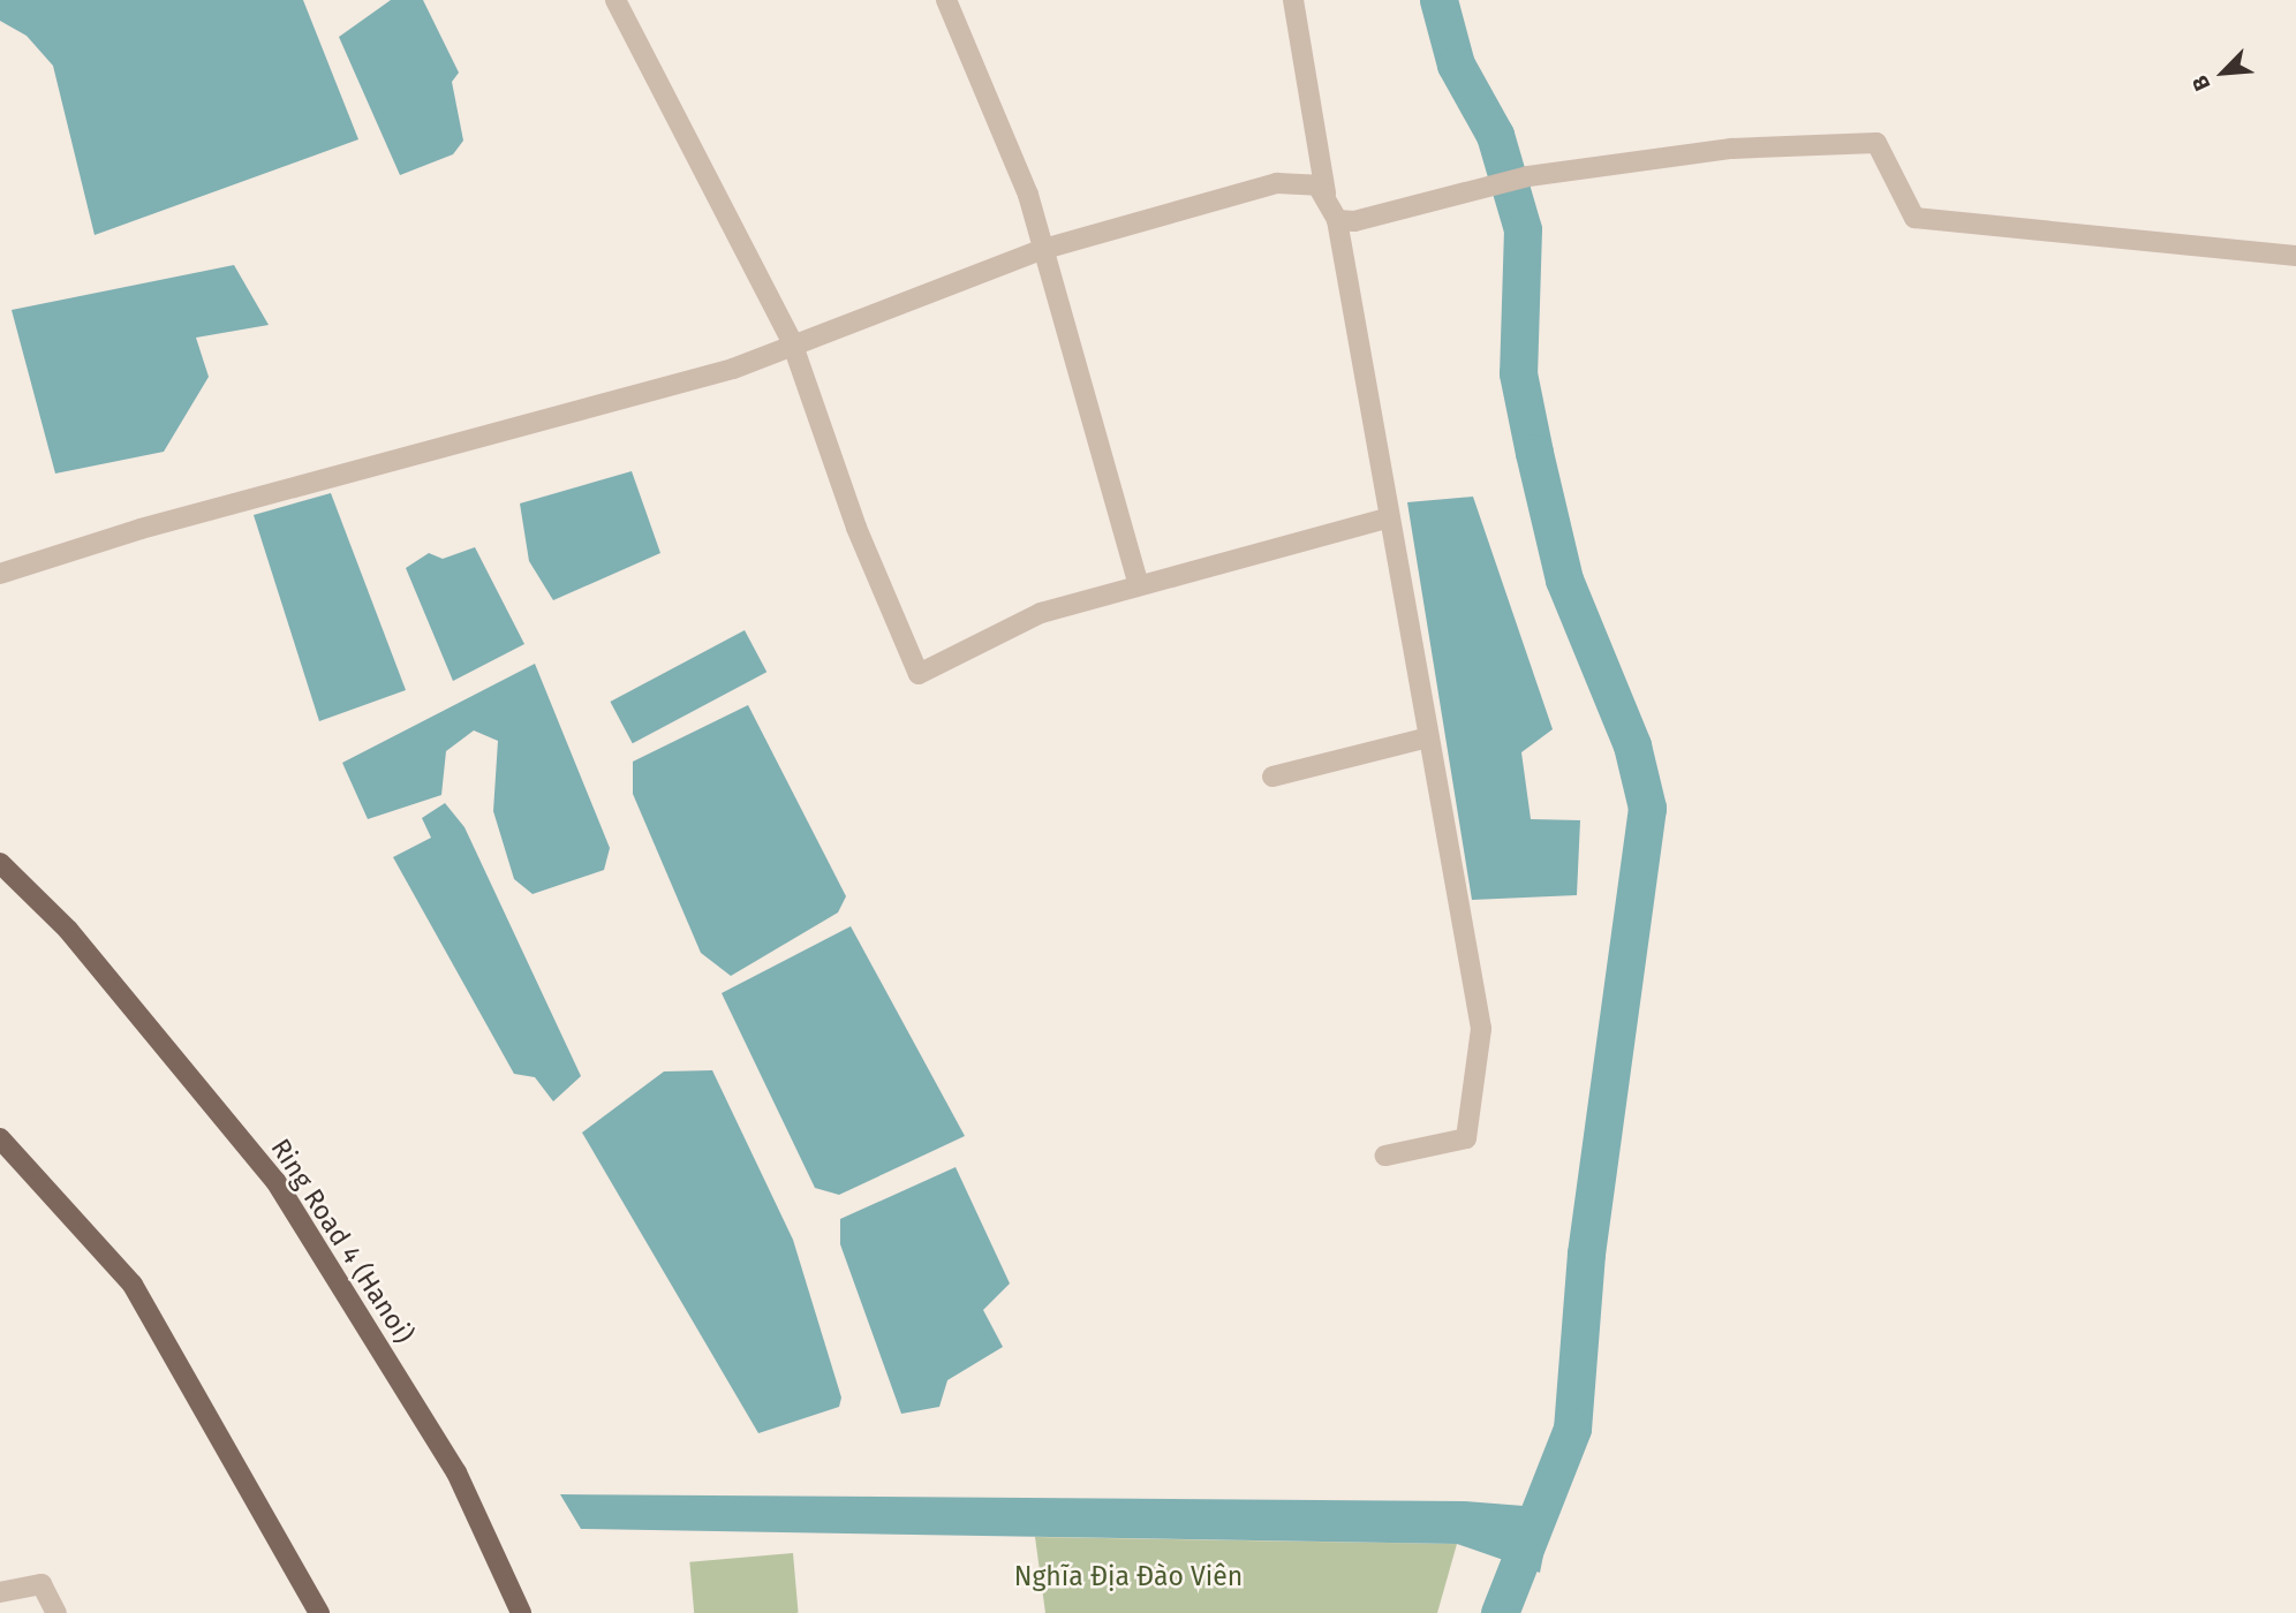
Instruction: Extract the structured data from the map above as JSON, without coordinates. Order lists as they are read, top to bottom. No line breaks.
{"streets":{"main road":["Ring Road 4 (Hanoi)"]},"parks":["Nghĩa Địa Đào Viên"],"north":"bottom left"}
